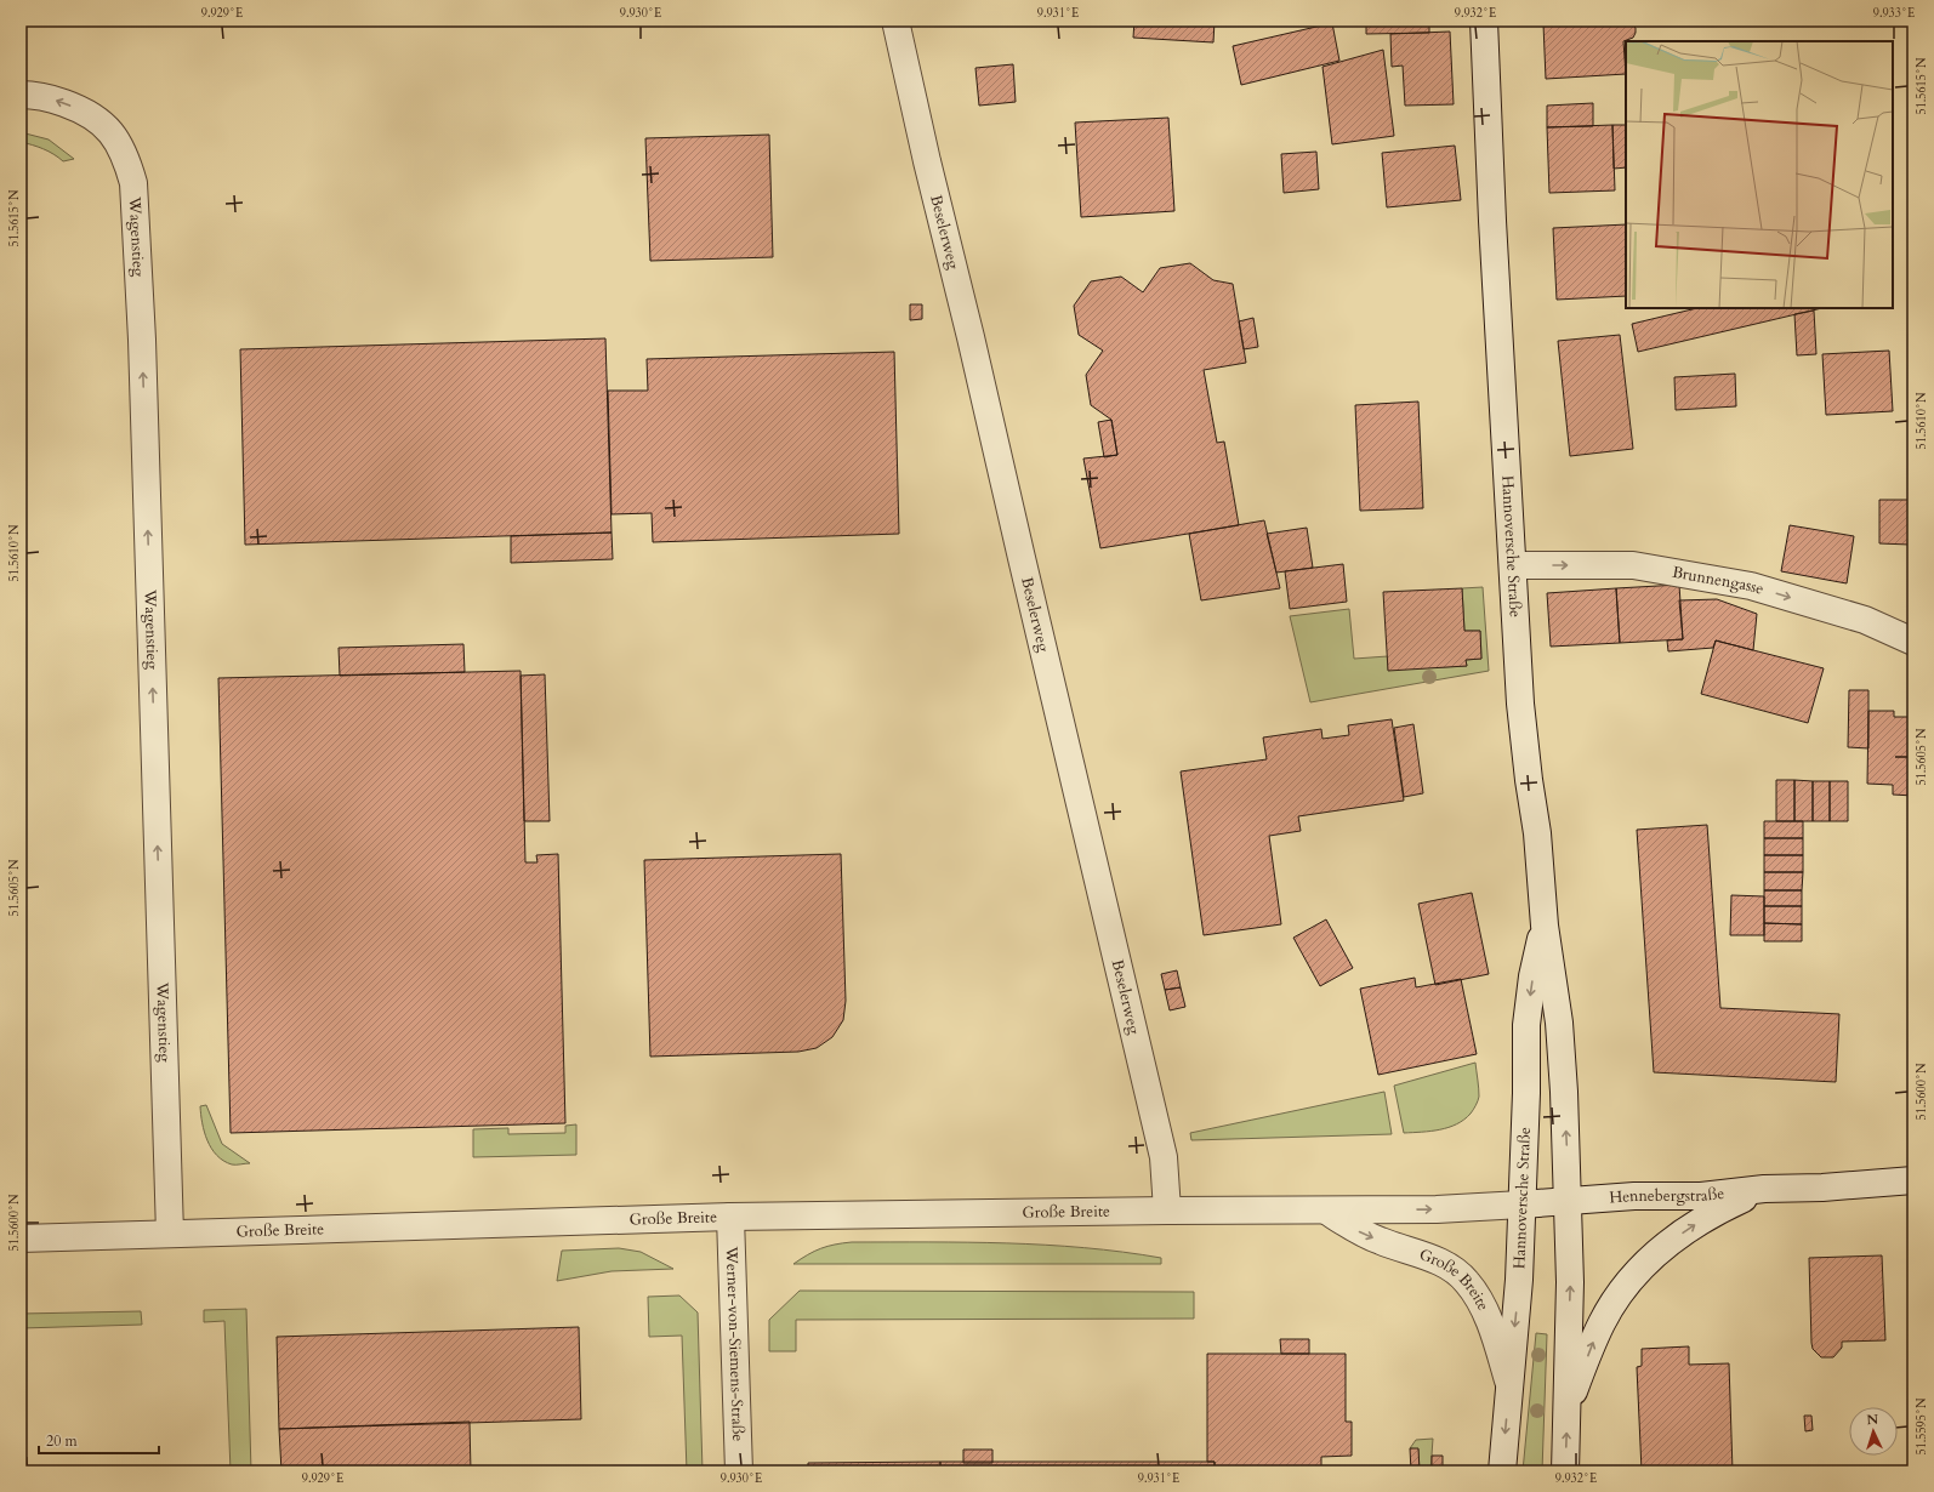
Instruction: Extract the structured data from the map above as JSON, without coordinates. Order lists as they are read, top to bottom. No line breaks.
{"streets":{"street":["Beselerweg","Wagenstieg","Hannoversche Straße","Brunnengasse","Hennebergstraße","Große Breite","Werner-von-Siemens-Straße"]},"crossings":[["Beselerweg","Große Breite"],["Wagenstieg","Große Breite"],["Hannoversche Straße","Brunnengasse"],["Hannoversche Straße","Hennebergstraße"],["Hannoversche Straße","Große Breite"],["Hennebergstraße","Große Breite"],["Große Breite","Werner-von-Siemens-Straße"]],"one_way":["Wagenstieg","Brunnengasse"],"scale_bar":"20 m","north":"top","coordinates":["9.929°E","9.930°E","9.931°E","9.932°E","9.933°E","51.5615°N","51.5610°N","51.5605°N","51.5600°N","51.5595°N"]}
